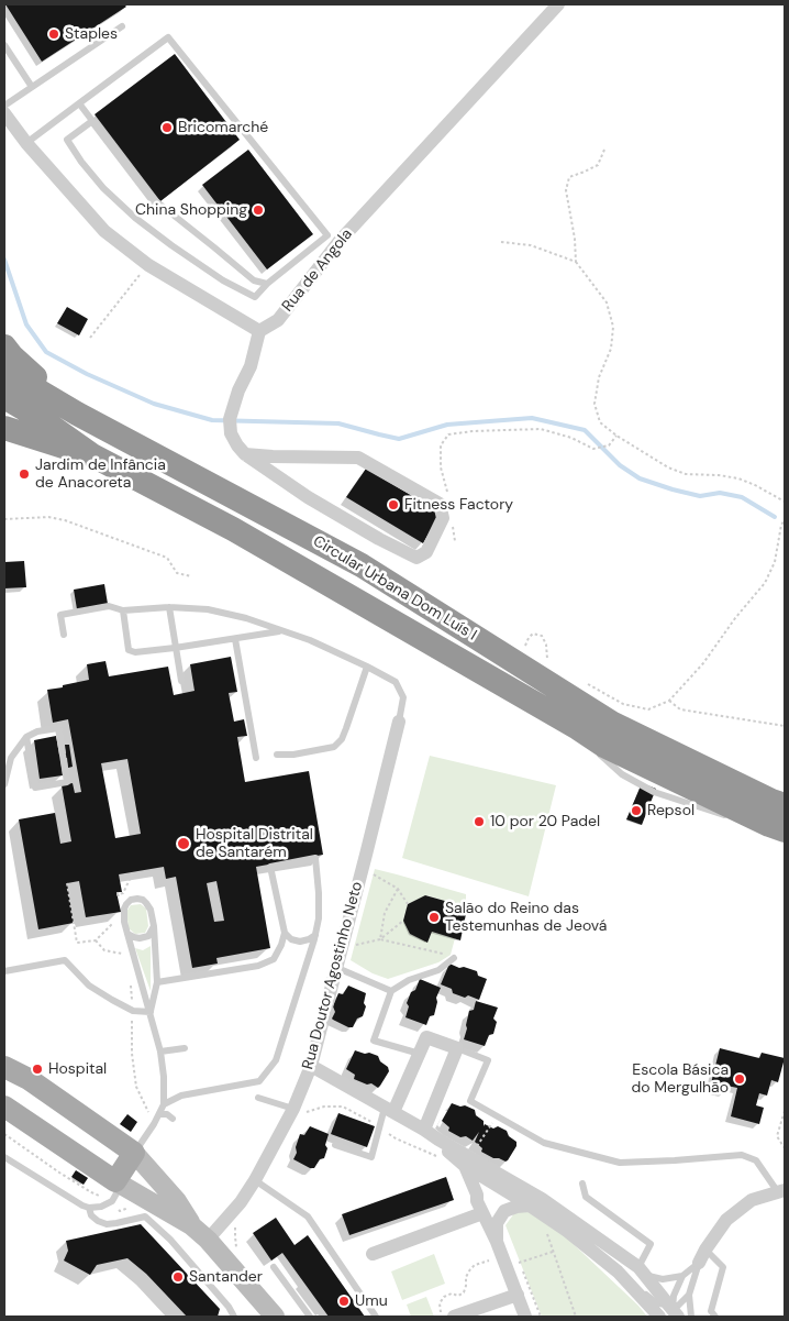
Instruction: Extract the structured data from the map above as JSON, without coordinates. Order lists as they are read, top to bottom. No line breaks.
{"streets":{"highway":["Circular Urbana Dom Luís I"],"street":["Rua de Angola","Rua Doutor Agostinho Neto"]},"places":["Staples","Bricomarché","China Shopping","Jardim de Infância de Anacoreta","Fitness Factory","Repsol","10 por 20 Padel","Hospital Distrital de Santarém","Salão do Reino das Testemunhas de Jeová","Hospital","Escola Básica do Mergulhão","Santander","Umu"]}
